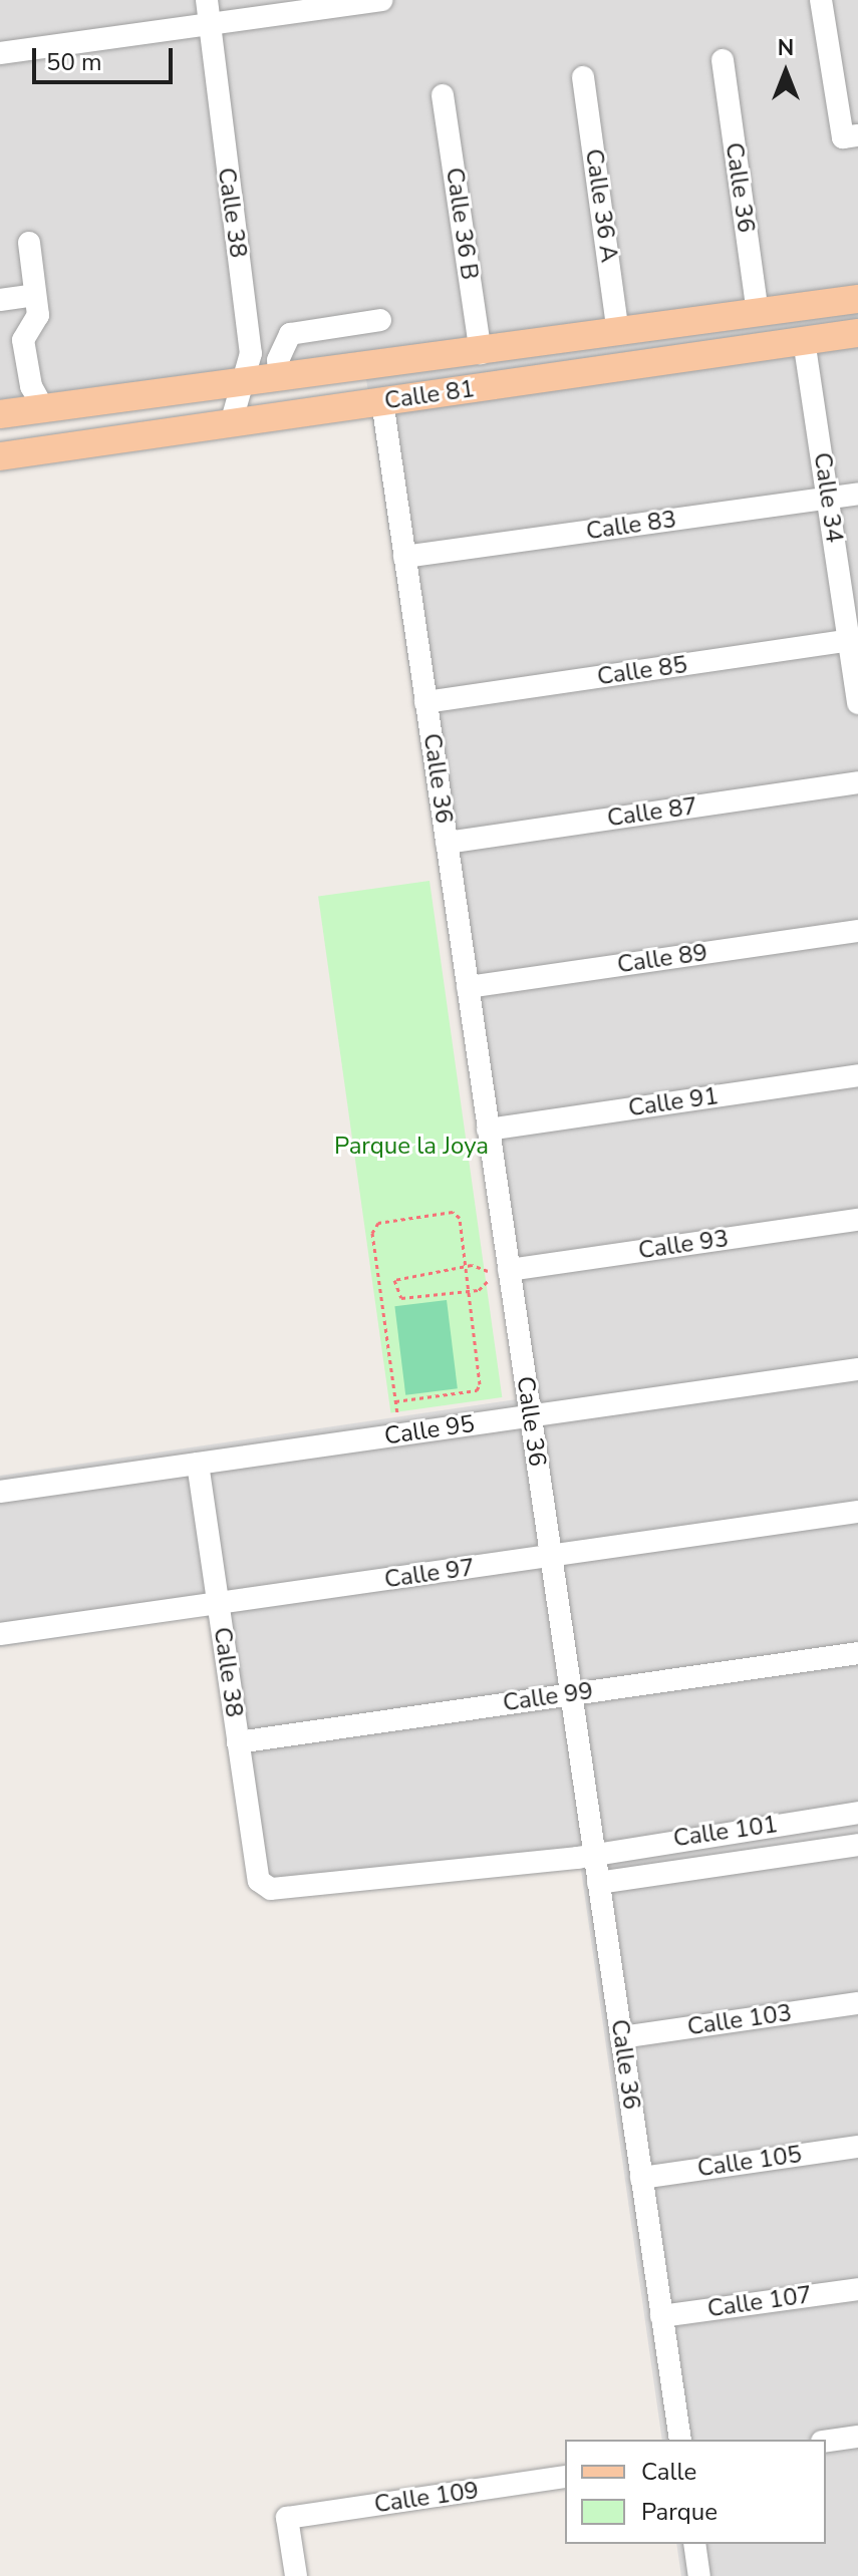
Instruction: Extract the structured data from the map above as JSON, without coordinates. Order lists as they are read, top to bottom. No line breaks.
{"streets":{"main road":["Calle 81"],"street":["Calle 36","Calle 36 A","Calle 38","Calle 36 B","Calle 34","Calle 83","Calle 85","Calle 87","Calle 89","Calle 91","Calle 93","Calle 95","Calle 97","Calle 99","Calle 101","Calle 103","Calle 105","Calle 107","Calle 109"]},"crossings":[["Calle 36","Calle 81"],["Calle 36","Calle 83"],["Calle 36","Calle 85"],["Calle 36","Calle 87"],["Calle 36","Calle 89"],["Calle 36","Calle 91"],["Calle 36","Calle 93"],["Calle 36","Calle 95"],["Calle 36","Calle 97"],["Calle 36","Calle 99"],["Calle 36","Calle 101"],["Calle 36","Calle 103"],["Calle 36","Calle 105"],["Calle 36","Calle 107"],["Calle 36 A","Calle 81"],["Calle 38","Calle 81"],["Calle 38","Calle 95"],["Calle 38","Calle 97"],["Calle 38","Calle 99"],["Calle 38","Calle 101"],["Calle 36 B","Calle 81"],["Calle 81","Calle 34"],["Calle 34","Calle 83"],["Calle 34","Calle 85"]],"parks":["Parque la Joya"],"legend":["Calle","Parque"],"scale_bar":"50 m","north":"top"}
